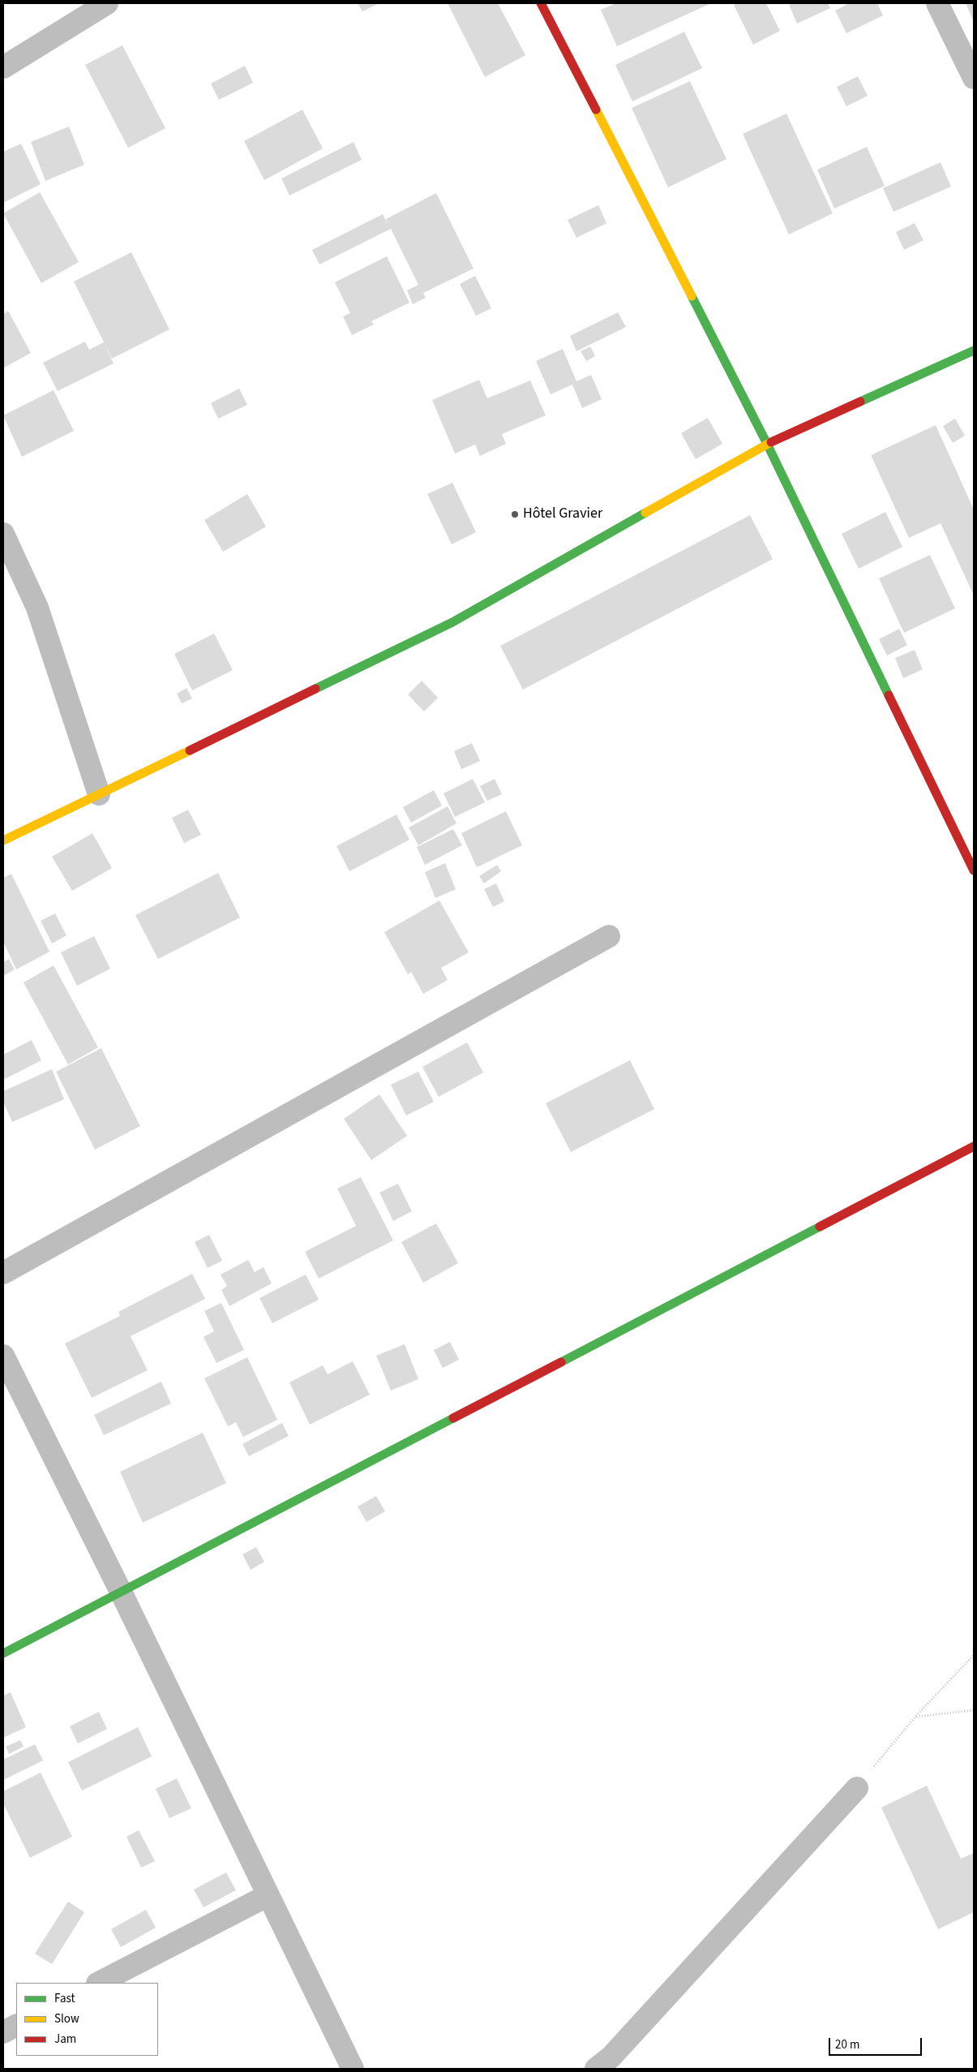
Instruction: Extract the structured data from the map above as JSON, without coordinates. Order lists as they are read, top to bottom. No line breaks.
{"places":["Hôtel Gravier"],"legend":["Fast","Slow","Jam"],"scale_bar":"20 m"}
